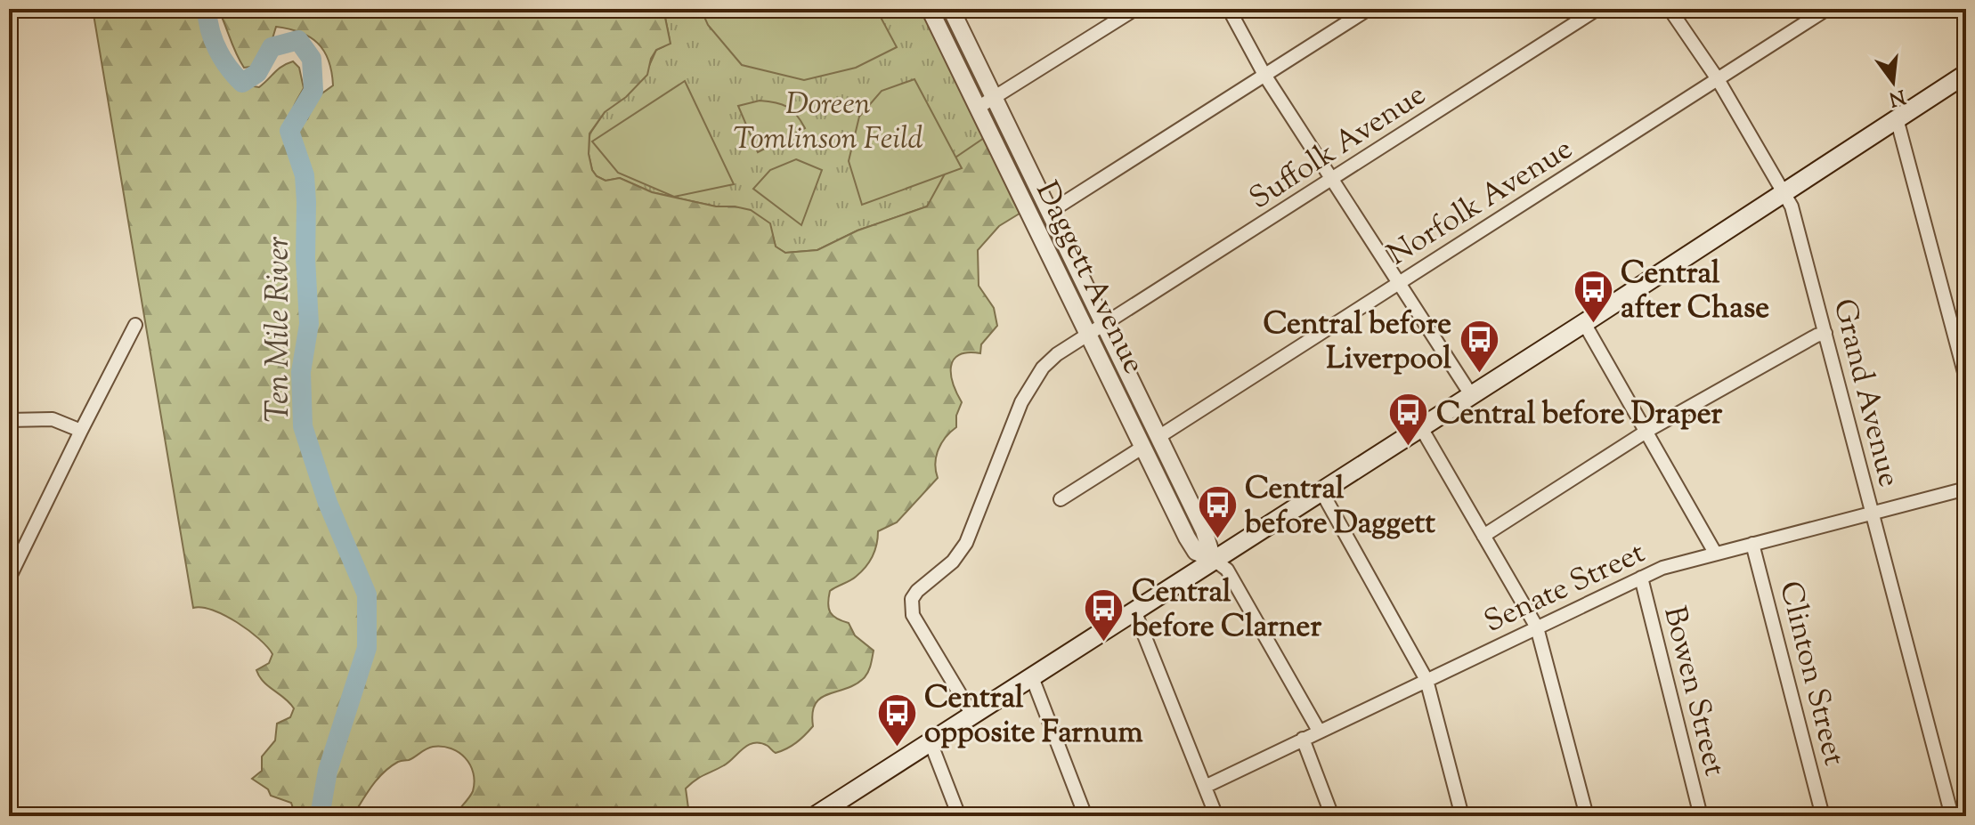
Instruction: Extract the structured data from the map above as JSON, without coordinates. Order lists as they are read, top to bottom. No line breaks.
{"streets":{"street":["Suffolk Avenue","Norfolk Avenue","Daggett Avenue","Grand Avenue","Senate Street","Clinton Street","Bowen Street"]},"crossings":[["Suffolk Avenue","Daggett Avenue"],["Norfolk Avenue","Daggett Avenue"],["Norfolk Avenue","Grand Avenue"],["Daggett Avenue","Senate Street"],["Grand Avenue","Senate Street"],["Senate Street","Clinton Street"],["Senate Street","Bowen Street"]],"water":["Ten Mile River"],"parks":["Doreen Tomlinson Feild"],"places":{"bus stop":["Central after Chase","Central before Liverpool","Central before Draper","Central before Daggett","Central before Clarner","Central opposite Farnum"]},"north":"bottom"}
